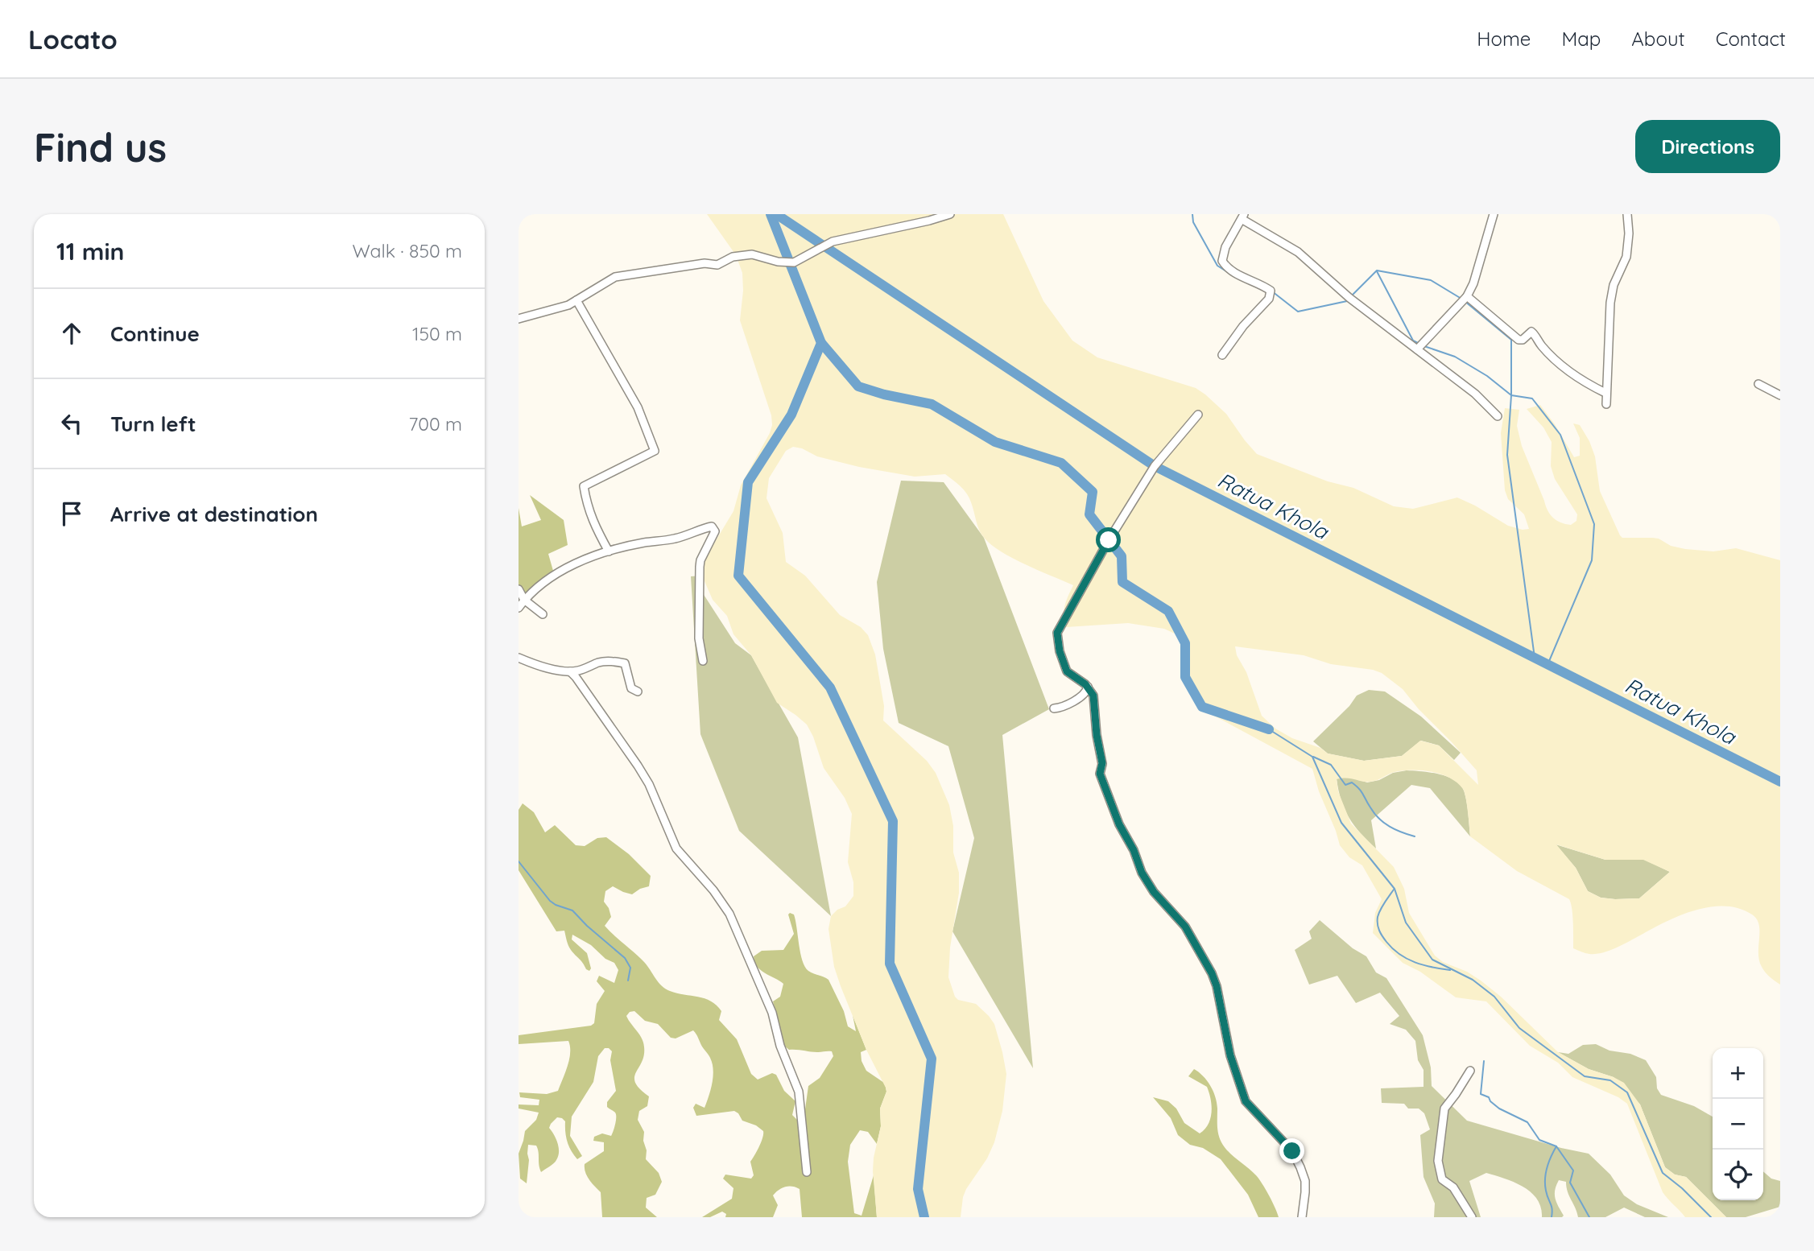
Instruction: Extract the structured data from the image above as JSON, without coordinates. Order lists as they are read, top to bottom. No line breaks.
{"water":["Ratua Khola"],"page":{"header":"Locato","nav":["Home","Map","About","Contact"],"buttons":"Directions","title":"Find us","heading":["11 min","Walk · 850 m"],"list":[["Continue","150 m"],["Turn left","700 m"],"Arrive at destination"],"map_buttons":["+","−"]}}
